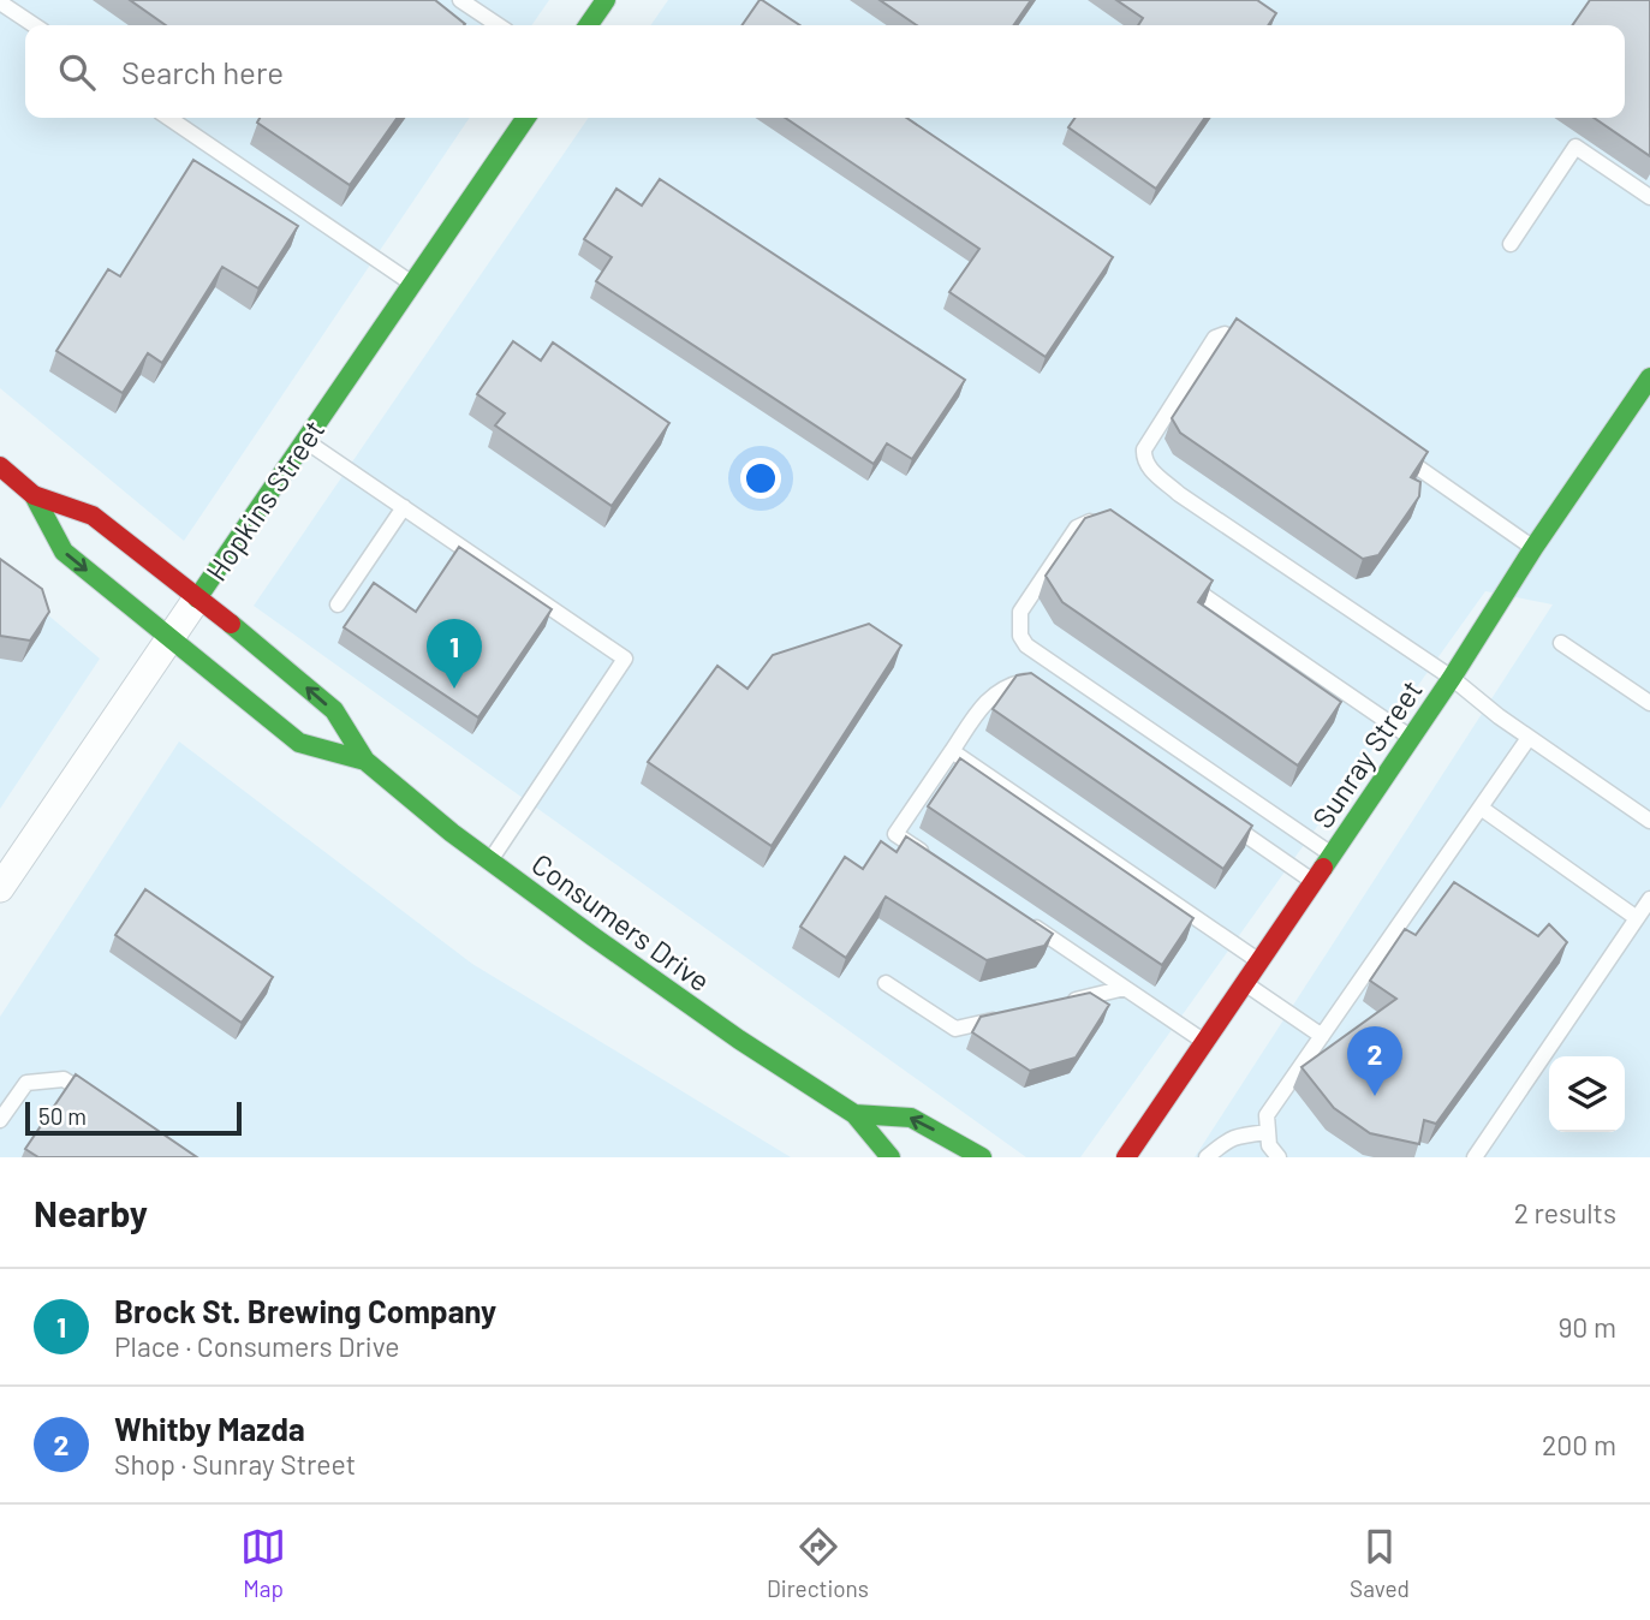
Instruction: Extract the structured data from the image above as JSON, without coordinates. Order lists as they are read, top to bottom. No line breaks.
{"streets":{"main road":["Hopkins Street","Sunray Street","Consumers Drive"]},"crossings":[["Hopkins Street","Consumers Drive"]],"scale_bar":"50 m","page":{"search":"Search here","pins":["1","2"],"scale":"50 m","heading":["Nearby","2 results"],"list":[{"mark":"1","name":"Brock St. Brewing Company","note":"Place · Consumers Drive","value":"90 m"},{"mark":"2","name":"Whitby Mazda","note":"Shop · Sunray Street","value":"200 m"}],"nav":["Map","Directions","Saved"]}}
